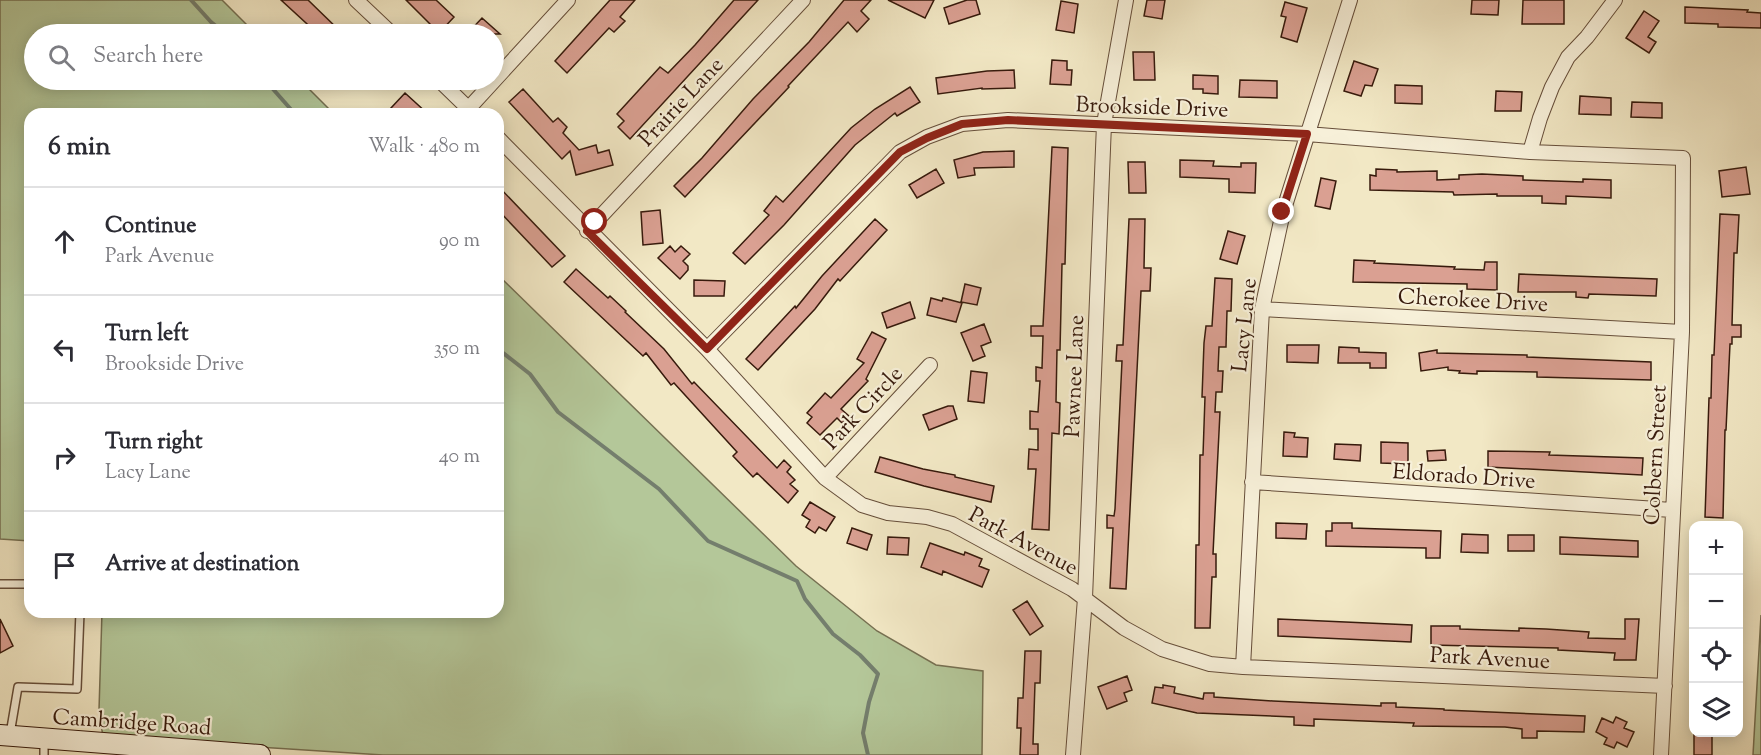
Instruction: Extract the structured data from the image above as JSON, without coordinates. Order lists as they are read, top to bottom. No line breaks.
{"streets":{"street":["Prairie Lane","Brookside Drive","Cherokee Drive","Lacy Lane","Pawnee Lane","Park Circle","Colbern Street","Eldorado Drive","Park Avenue","Cambridge Road"]},"crossings":[["Prairie Lane","Park Avenue"],["Brookside Drive","Lacy Lane"],["Brookside Drive","Pawnee Lane"],["Brookside Drive","Colbern Street"],["Brookside Drive","Park Avenue"],["Cherokee Drive","Lacy Lane"],["Cherokee Drive","Colbern Street"],["Lacy Lane","Eldorado Drive"],["Lacy Lane","Park Avenue"],["Pawnee Lane","Park Avenue"],["Park Circle","Park Avenue"],["Colbern Street","Eldorado Drive"],["Colbern Street","Park Avenue"]],"page":{"search":"Search here","heading":["6 min","Walk · 480 m"],"list":[["Continue","Park Avenue","90 m"],["Turn left","Brookside Drive","350 m"],["Turn right","Lacy Lane","40 m"],"Arrive at destination"],"map_buttons":["+","−"]}}
